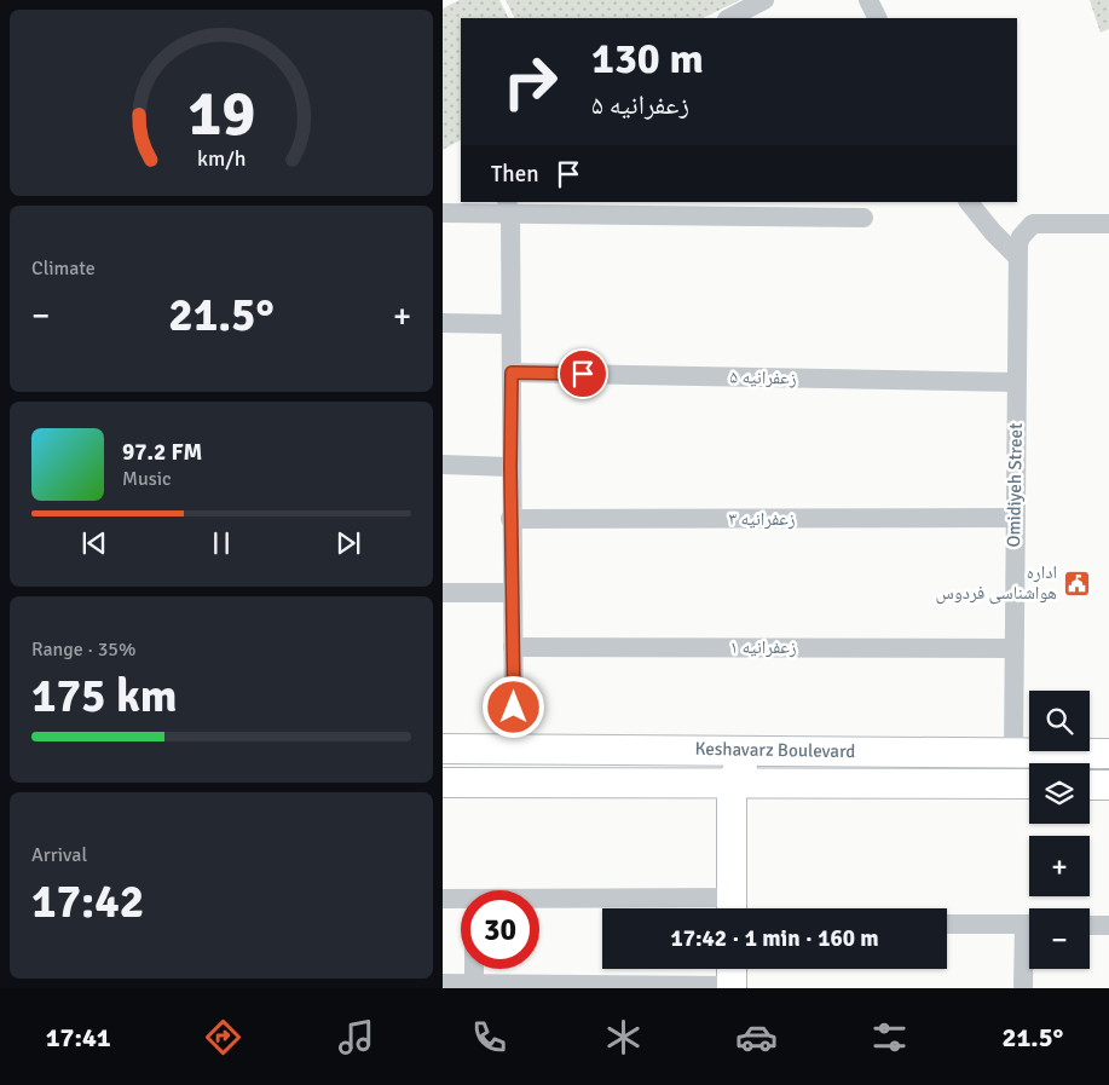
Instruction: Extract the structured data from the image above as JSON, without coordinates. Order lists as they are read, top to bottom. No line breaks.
{"streets":{"street":["زعفرانیه ۵","Omidiyeh Street","زعفرانیه ۳","زعفرانیه ۱","Keshavarz Boulevard"]},"crossings":[["زعفرانیه ۵","Omidiyeh Street"],["Omidiyeh Street","زعفرانیه ۳"],["Omidiyeh Street","زعفرانیه ۱"],["Omidiyeh Street","Keshavarz Boulevard"]],"places":{"public building":["اداره هواشناسی فردوس"]},"page":{"turn":["130 m","زعفرانیه ۵"],"then":"Then","tile":["Climate",["Range · 35%","175 km"],["Arrival","17:42"]],"heat":["−","21.5°","+"],"song":["97.2 FM","Music"],"map_buttons":["+","−"],"limit":"30","trip":"17:42 · 1 min · 160 m","tabs":["17:41","21.5°"],"gauge":["19","km/h"]}}
